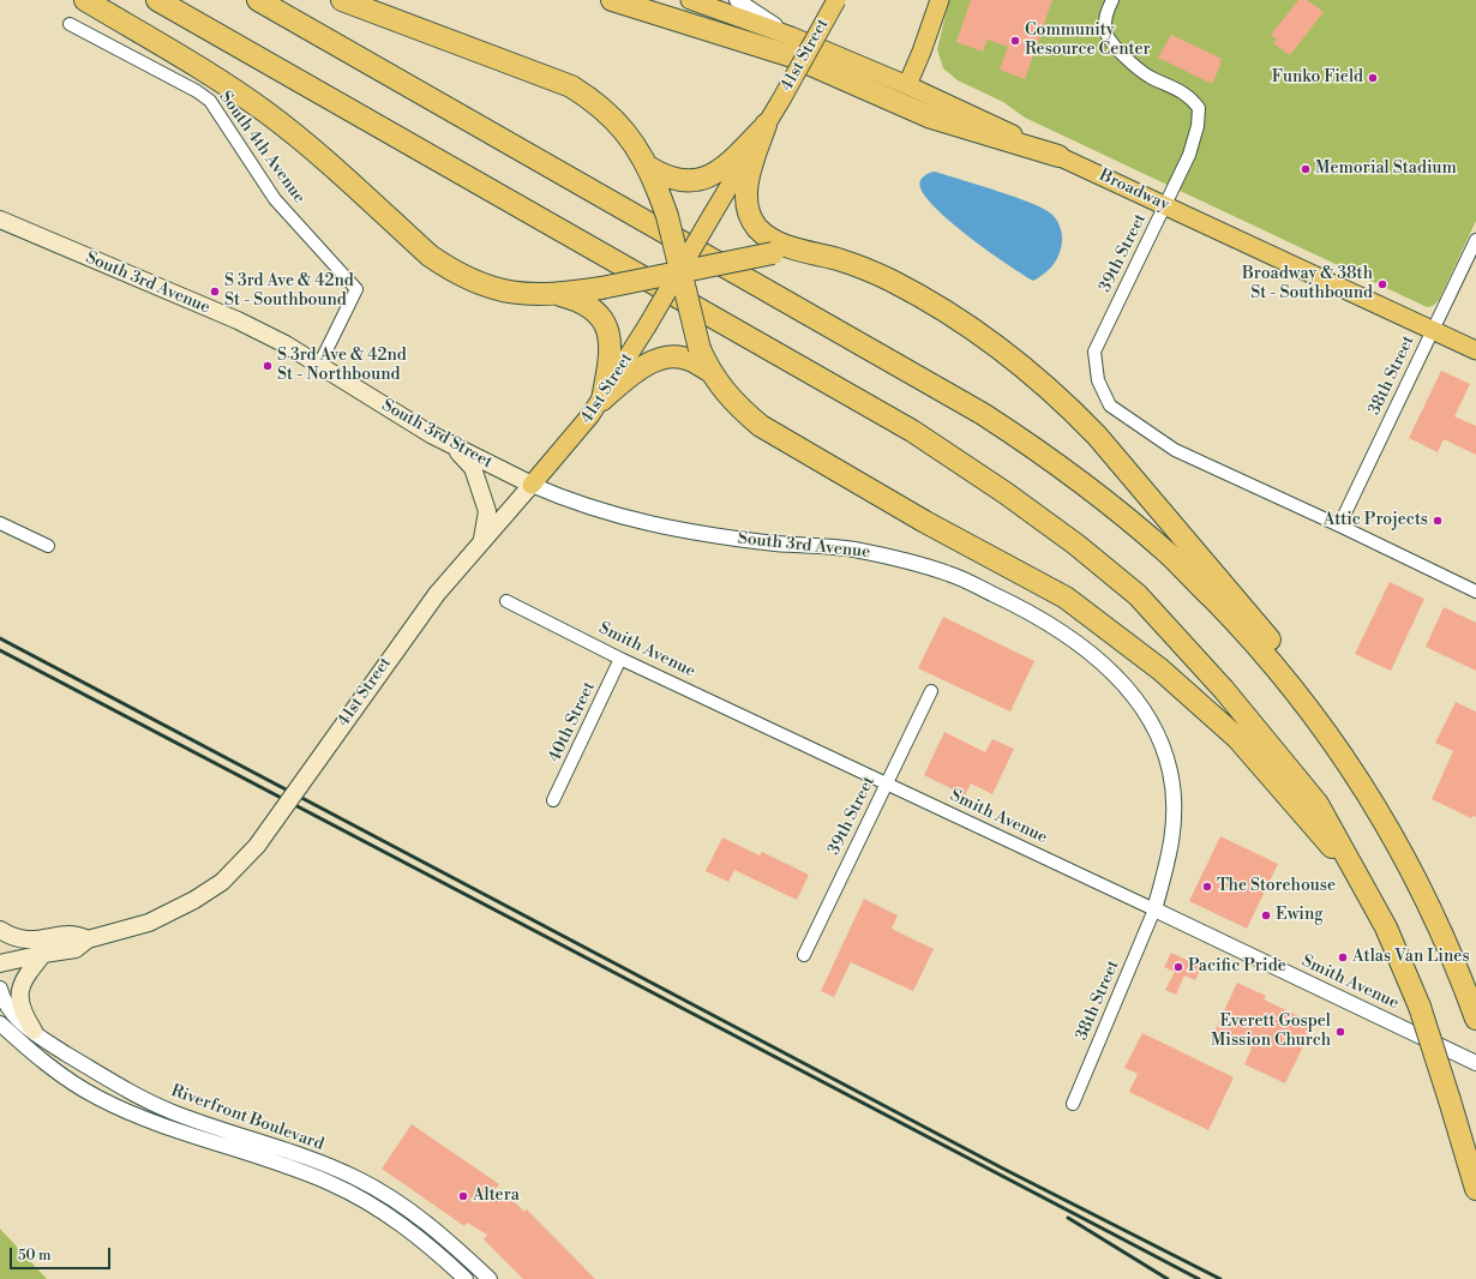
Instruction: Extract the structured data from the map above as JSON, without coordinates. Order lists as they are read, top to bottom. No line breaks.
{"streets":{"main road":["41st Street","Broadway","South 3rd Avenue","South 3rd Street"],"street":["South 4th Avenue","39th Street","38th Street","Smith Avenue","40th Street","Riverfront Boulevard"]},"crossings":[["41st Street","South 3rd Avenue"],["41st Street","South 3rd Street"],["South 4th Avenue","South 3rd Avenue"],["South 4th Avenue","South 3rd Street"],["Broadway","39th Street"],["Broadway","38th Street"],["39th Street","38th Street"],["39th Street","Smith Avenue"],["South 3rd Avenue","38th Street"],["South 3rd Avenue","South 3rd Street"],["South 3rd Avenue","Smith Avenue"],["38th Street","Smith Avenue"],["Smith Avenue","40th Street"]],"places":["Community Resource Center","Funko Field","Memorial Stadium","Broadway & 38th St - Southbound","S 3rd Ave & 42nd St - Southbound","S 3rd Ave & 42nd St - Northbound","Attic Projects","The Storehouse","Ewing","Atlas Van Lines","Pacific Pride","Everett Gospel Mission Church","Altera"],"scale_bar":"50 m"}
